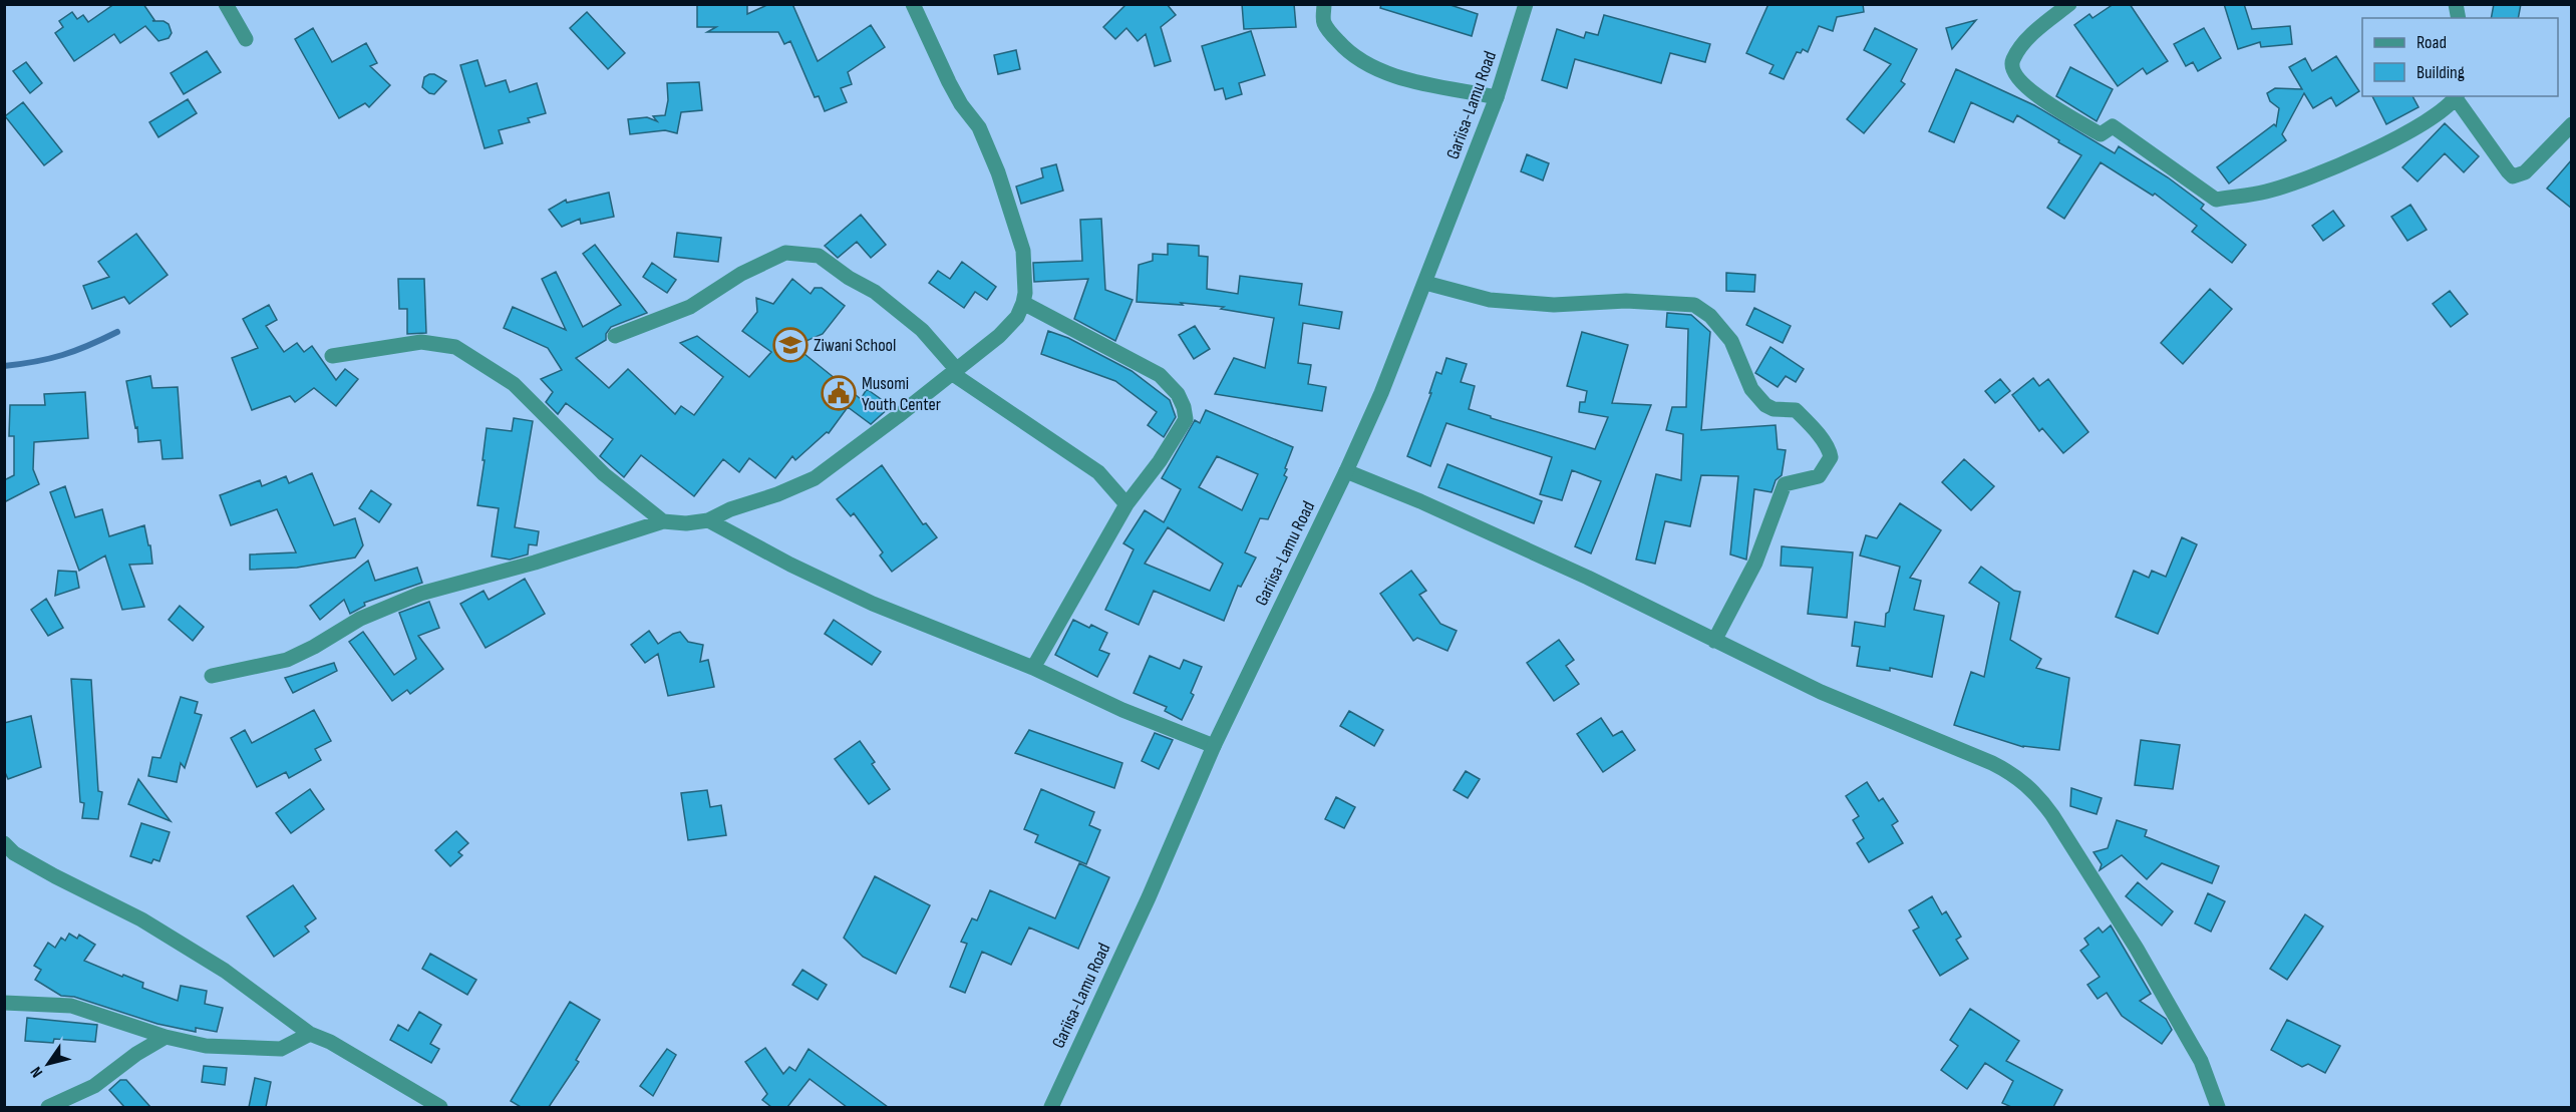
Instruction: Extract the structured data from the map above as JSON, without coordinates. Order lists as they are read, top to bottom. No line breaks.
{"streets":{"street":["Gariisa-Lamu Road"]},"places":{"school or university":["Ziwani School"],"public building":["Musomi Youth Center"]},"legend":["Road","Building"],"north":"bottom left"}
